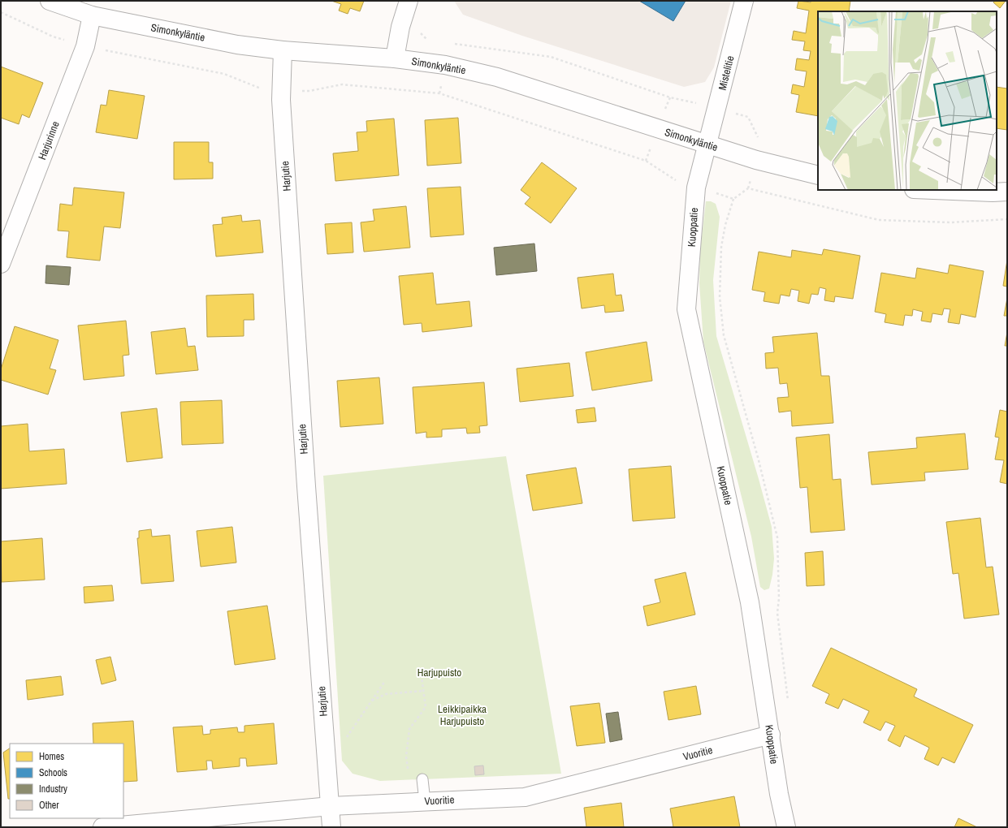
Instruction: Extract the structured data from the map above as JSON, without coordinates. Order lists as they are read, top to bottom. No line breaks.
{"streets":{"street":["Simonkyläntie","Mistelitie","Harjurinne","Harjutie","Kuoppatie","Vuoritie"]},"crossings":[["Simonkyläntie","Mistelitie"],["Simonkyläntie","Harjurinne"],["Simonkyläntie","Harjutie"],["Simonkyläntie","Kuoppatie"],["Mistelitie","Kuoppatie"],["Harjutie","Vuoritie"],["Kuoppatie","Vuoritie"]],"parks":["Harjupuisto","Leikkipaikka Harjupuisto"],"legend":["Homes","Schools","Industry","Other"]}
